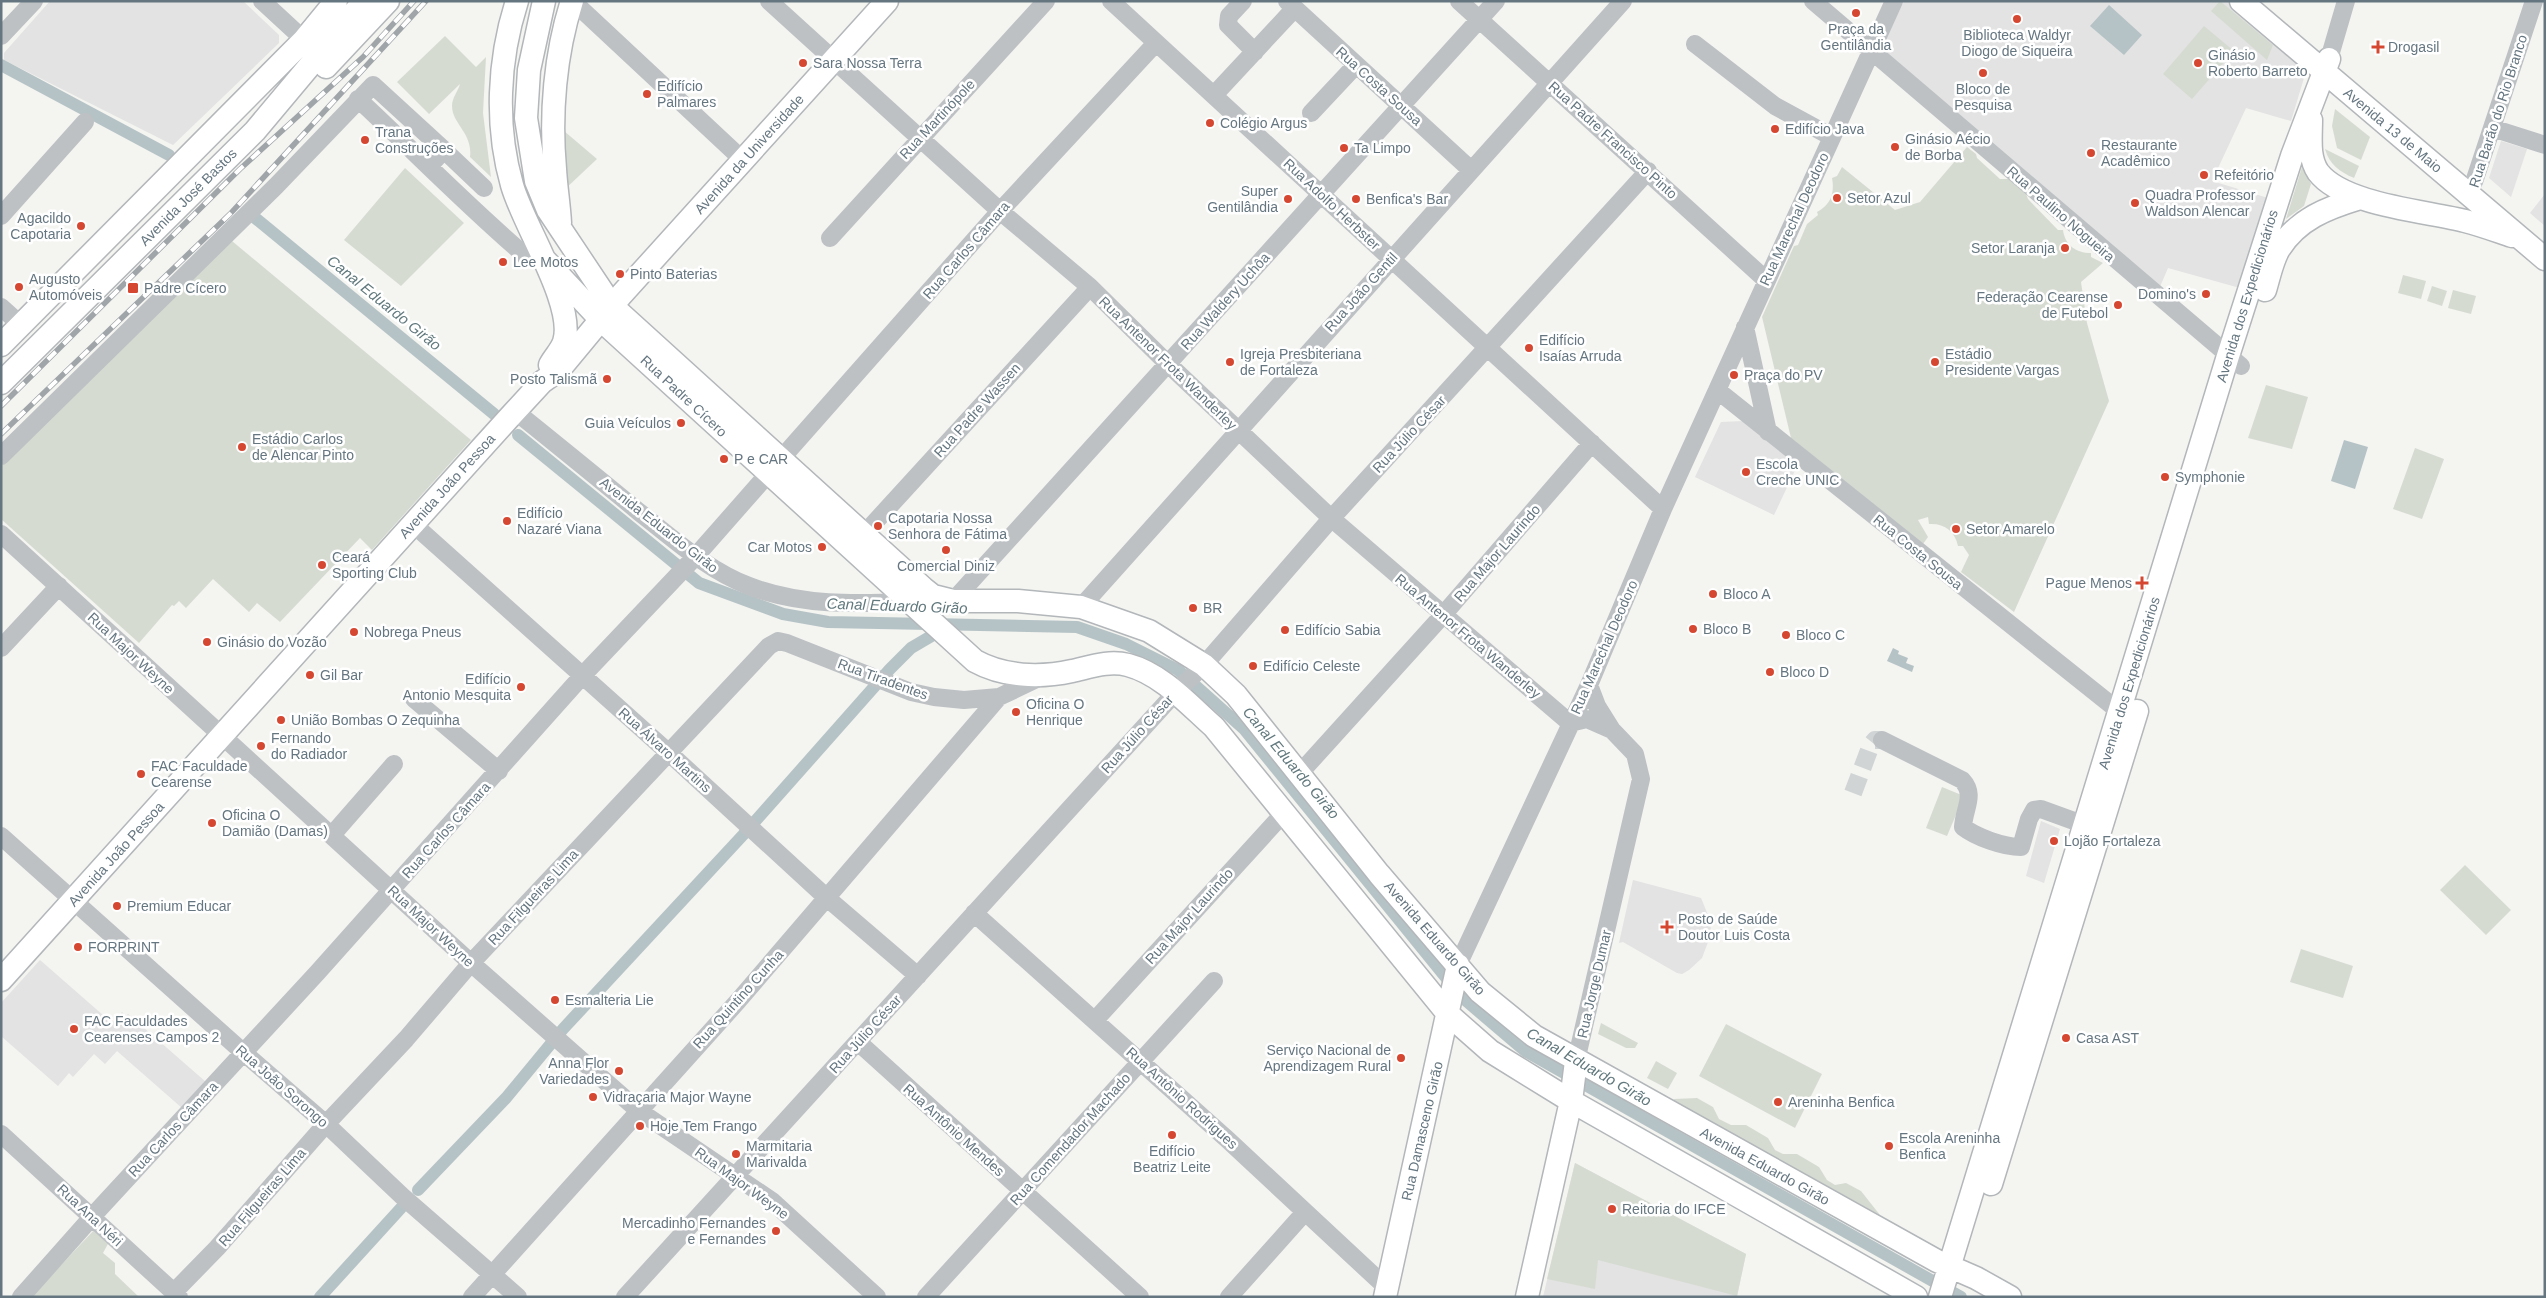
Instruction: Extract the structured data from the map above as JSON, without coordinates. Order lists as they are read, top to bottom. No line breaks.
{"streets":{"main road":["Rua Barão do Rio Branco","Avenida 13 de Maio","Avenida da Universidade","Avenida José Bastos","Avenida dos Expedicionários","Rua Padre Cícero","Avenida João Pessoa","Avenida Eduardo Girão","Rua Jorge Dumar","Rua Damasceno Girão"],"street":["Rua Costa Sousa","Rua Martinópole","Rua Padre Francisco Pinto","Rua Adolfo Herbster","Rua Paulino Nogueira","Rua Marechal Deodoro","Rua Carlos Câmara","Rua João Gentil","Rua Waldery Uchôa","Rua Antenor Frota Wanderley","Rua Padre Wassen","Rua Júlio César","Rua Major Laurindo","Rua Major Weyne","Rua Tiradentes","Rua Álvaro Martins","Rua Filgueiras Lima","Rua Quintino Cunha","Rua João Sorongo","Rua Antônio Rodrigues","Rua Antônio Mendes","Rua Comendador Machado","Rua Ana Néri"]},"crossings":[["Rua Costa Sousa","Rua Marechal Deodoro"],["Rua Costa Sousa","Rua João Gentil"],["Rua Costa Sousa","Avenida dos Expedicionários"],["Rua Costa Sousa","Rua Waldery Uchôa"],["Rua Barão do Rio Branco","Avenida 13 de Maio"],["Rua Martinópole","Rua Antenor Frota Wanderley"],["Avenida 13 de Maio","Avenida dos Expedicionários"],["Rua Padre Francisco Pinto","Rua Marechal Deodoro"],["Rua Padre Francisco Pinto","Rua João Gentil"],["Rua Padre Francisco Pinto","Rua Waldery Uchôa"],["Rua Padre Francisco Pinto","Rua Júlio César"],["Avenida da Universidade","Rua Antenor Frota Wanderley"],["Avenida da Universidade","Rua Padre Cícero"],["Avenida da Universidade","Avenida João Pessoa"],["Rua Adolfo Herbster","Rua Marechal Deodoro"],["Rua Adolfo Herbster","Rua Carlos Câmara"],["Rua Adolfo Herbster","Rua João Gentil"],["Rua Adolfo Herbster","Rua Waldery Uchôa"],["Rua Adolfo Herbster","Rua Júlio César"],["Rua Adolfo Herbster","Rua Major Laurindo"],["Rua Paulino Nogueira","Rua Marechal Deodoro"],["Rua Paulino Nogueira","Avenida dos Expedicionários"],["Rua Marechal Deodoro","Rua Antenor Frota Wanderley"],["Rua Marechal Deodoro","Avenida Eduardo Girão"],["Rua Marechal Deodoro","Rua Jorge Dumar"],["Rua Marechal Deodoro","Rua Damasceno Girão"],["Rua Carlos Câmara","Rua Antenor Frota Wanderley"],["Rua Carlos Câmara","Rua Padre Cícero"],["Rua Carlos Câmara","Avenida Eduardo Girão"],["Rua Carlos Câmara","Rua Major Weyne"],["Rua Carlos Câmara","Rua Álvaro Martins"],["Rua Carlos Câmara","Rua João Sorongo"],["Rua Carlos Câmara","Rua Ana Néri"],["Rua João Gentil","Rua Antenor Frota Wanderley"],["Rua João Gentil","Avenida Eduardo Girão"],["Avenida dos Expedicionários","Avenida Eduardo Girão"],["Rua Waldery Uchôa","Rua Antenor Frota Wanderley"],["Rua Waldery Uchôa","Rua Padre Cícero"],["Rua Waldery Uchôa","Avenida Eduardo Girão"],["Rua Antenor Frota Wanderley","Rua Padre Wassen"],["Rua Antenor Frota Wanderley","Rua Júlio César"],["Rua Antenor Frota Wanderley","Rua Major Laurindo"],["Rua Padre Cícero","Rua Padre Wassen"],["Rua Padre Cícero","Avenida João Pessoa"],["Rua Padre Cícero","Avenida Eduardo Girão"],["Rua Júlio César","Avenida Eduardo Girão"],["Rua Júlio César","Rua Major Weyne"],["Rua Júlio César","Rua Álvaro Martins"],["Rua Júlio César","Rua Antônio Rodrigues"],["Rua Júlio César","Rua Antônio Mendes"],["Avenida João Pessoa","Avenida Eduardo Girão"],["Avenida João Pessoa","Rua Major Weyne"],["Avenida João Pessoa","Rua Álvaro Martins"],["Avenida João Pessoa","Rua João Sorongo"],["Avenida Eduardo Girão","Rua Major Laurindo"],["Avenida Eduardo Girão","Rua Tiradentes"],["Avenida Eduardo Girão","Rua Jorge Dumar"],["Avenida Eduardo Girão","Rua Damasceno Girão"],["Rua Major Laurindo","Rua Antônio Rodrigues"],["Rua Major Weyne","Rua Filgueiras Lima"],["Rua Major Weyne","Rua Quintino Cunha"],["Rua Tiradentes","Rua Filgueiras Lima"],["Rua Tiradentes","Rua Quintino Cunha"],["Rua Álvaro Martins","Rua Filgueiras Lima"],["Rua Álvaro Martins","Rua Quintino Cunha"],["Rua Filgueiras Lima","Rua João Sorongo"],["Rua Filgueiras Lima","Rua Ana Néri"],["Rua Quintino Cunha","Rua João Sorongo"],["Rua Antônio Rodrigues","Rua Damasceno Girão"],["Rua Antônio Rodrigues","Rua Comendador Machado"],["Rua Antônio Mendes","Rua Comendador Machado"]],"water":["Canal Eduardo Girão"],"places":{"other":["Praça da Gentilândia","Biblioteca Waldyr Diogo de Siqueira","Sara Nossa Terra","Ginásio Roberto Barreto","Bloco de Pesquisa","Edifício Palmares","Colégio Argus","Edifício Java","Trana Construções","Ginásio Aécio de Borba","Ta Limpo","Restaurante Acadêmico","Refeitório","Setor Azul","Super Gentilândia","Benfica's Bar","Quadra Professor Waldson Alencar","Agacildo Capotaria","Setor Laranja","Lee Motos","Pinto Baterias","Augusto Automóveis","Domino's","Federação Cearense de Futebol","Edifício Isaías Arruda","Igreja Presbiteriana de Fortaleza","Estádio Presidente Vargas","Praça do PV","Posto Talismã","Guia Veículos","Estádio Carlos de Alencar Pinto","P e CAR","Escola Creche UNIC","Symphonie","Edifício Nazaré Viana","Capotaria Nossa Senhora de Fátima","Setor Amarelo","Car Motos","Comercial Diniz","Ceará Sporting Club","Bloco A","BR","Bloco B","Edifício Sabia","Nobrega Pneus","Bloco C","Ginásio do Vozão","Edifício Celeste","Bloco D","Gil Bar","Edifício Antonio Mesquita","Oficina O Henrique","União Bombas O Zequinha","Fernando do Radiador","FAC Faculdade Cearense","Oficina O Damião (Damas)","Lojão Fortaleza","Premium Educar","FORPRINT","Esmalteria Lie","FAC Faculdades Cearenses Campos 2","Casa AST","Serviço Nacional de Aprendizagem Rural","Anna Flor Variedades","Vidraçaria Major Wayne","Areninha Benfica","Hoje Tem Frango","Edifício Beatriz Leite","Escola Areninha Benfica","Marmitaria Marivalda","Reitoria do IFCE","Mercadinho Fernandes e Fernandes"],"health":["Drogasil","Pague Menos","Posto de Saúde Doutor Luis Costa"],"transit":["Padre Cícero"]}}
